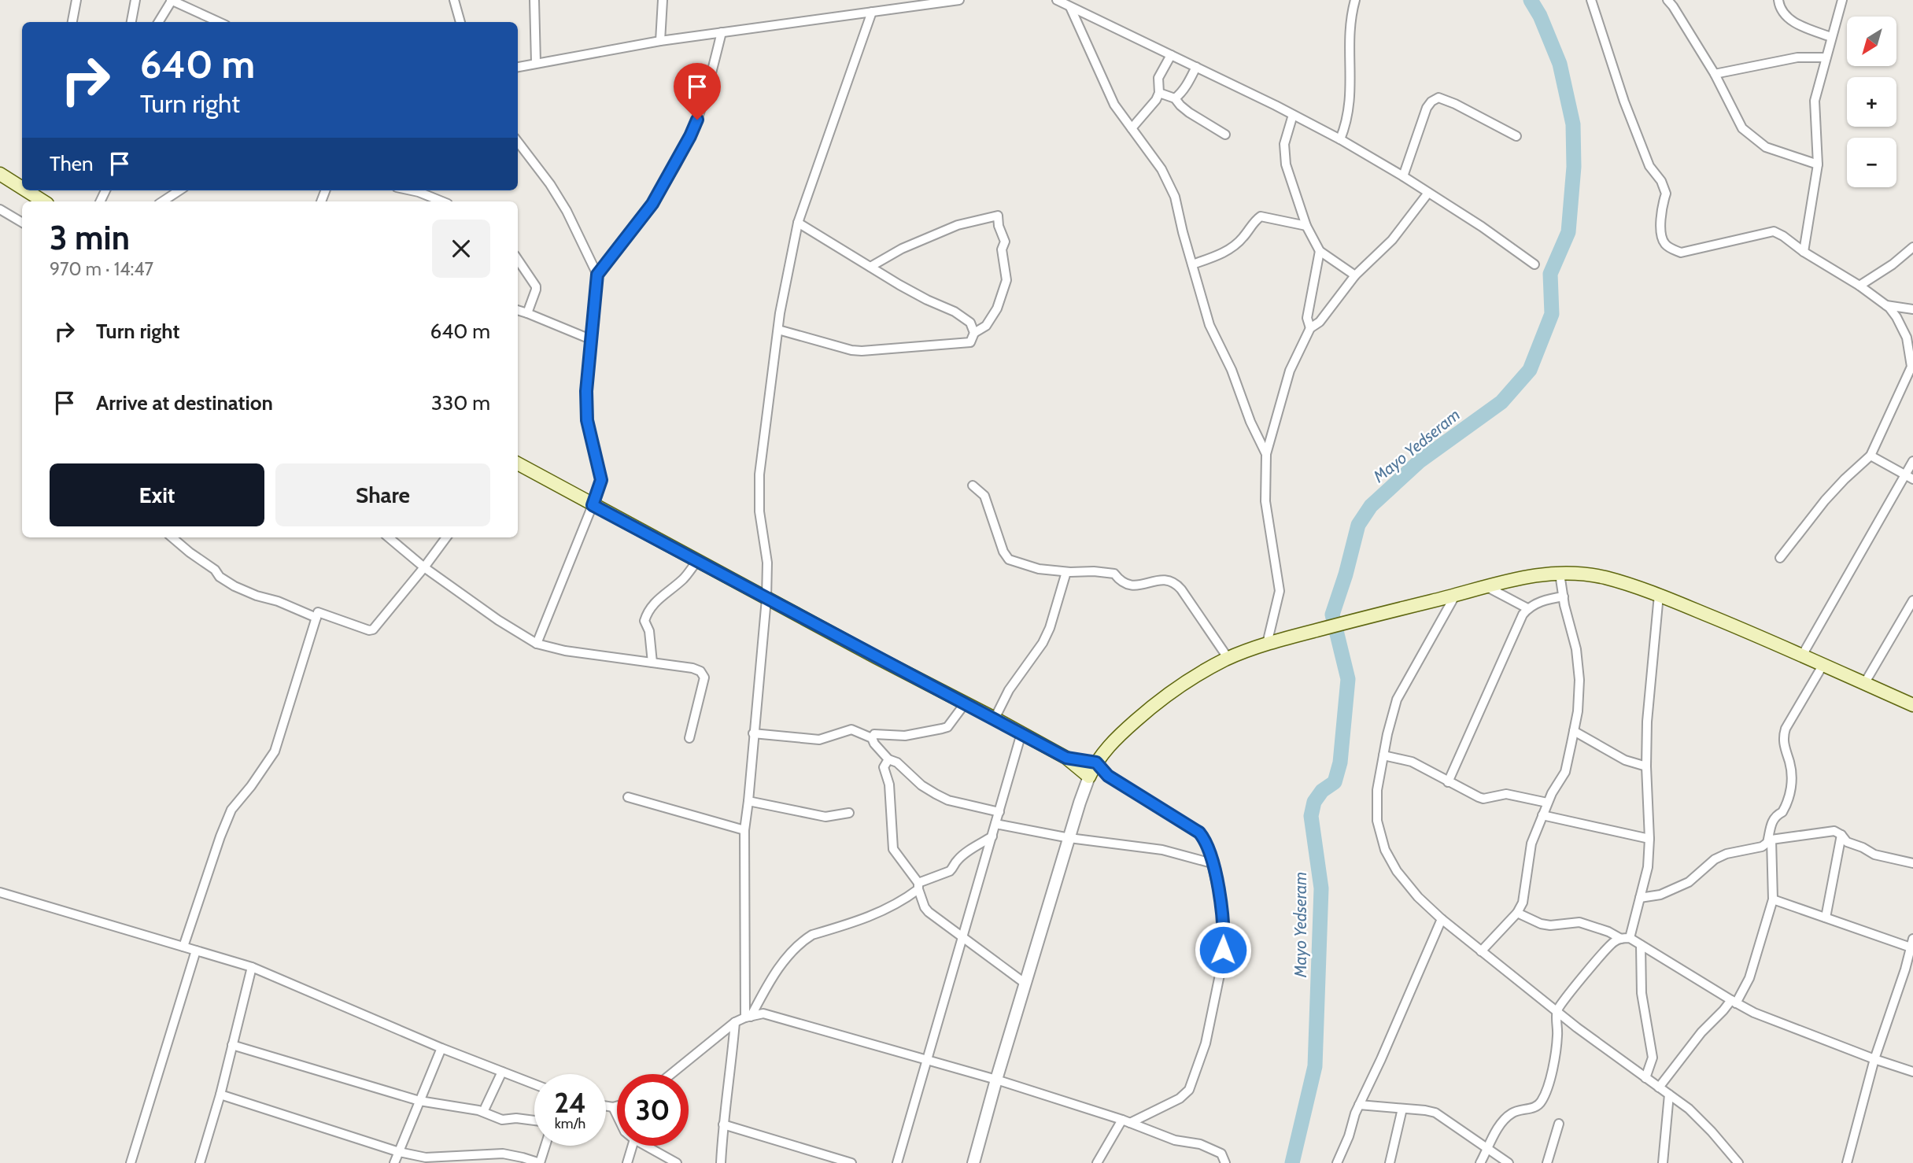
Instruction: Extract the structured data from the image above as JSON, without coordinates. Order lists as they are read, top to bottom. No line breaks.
{"water":["Mayo Yedseram"],"north":"bottom left","page":{"map_buttons":["+","−"],"turn":["640 m","Turn right"],"then":"Then","heading":["3 min","970 m · 14:47"],"list":[{"name":"Turn right","value":"640 m"},{"name":"Arrive at destination","value":"330 m"}],"buttons":["Exit","Share"],"speed":"24 km/h","limit":"30"}}
